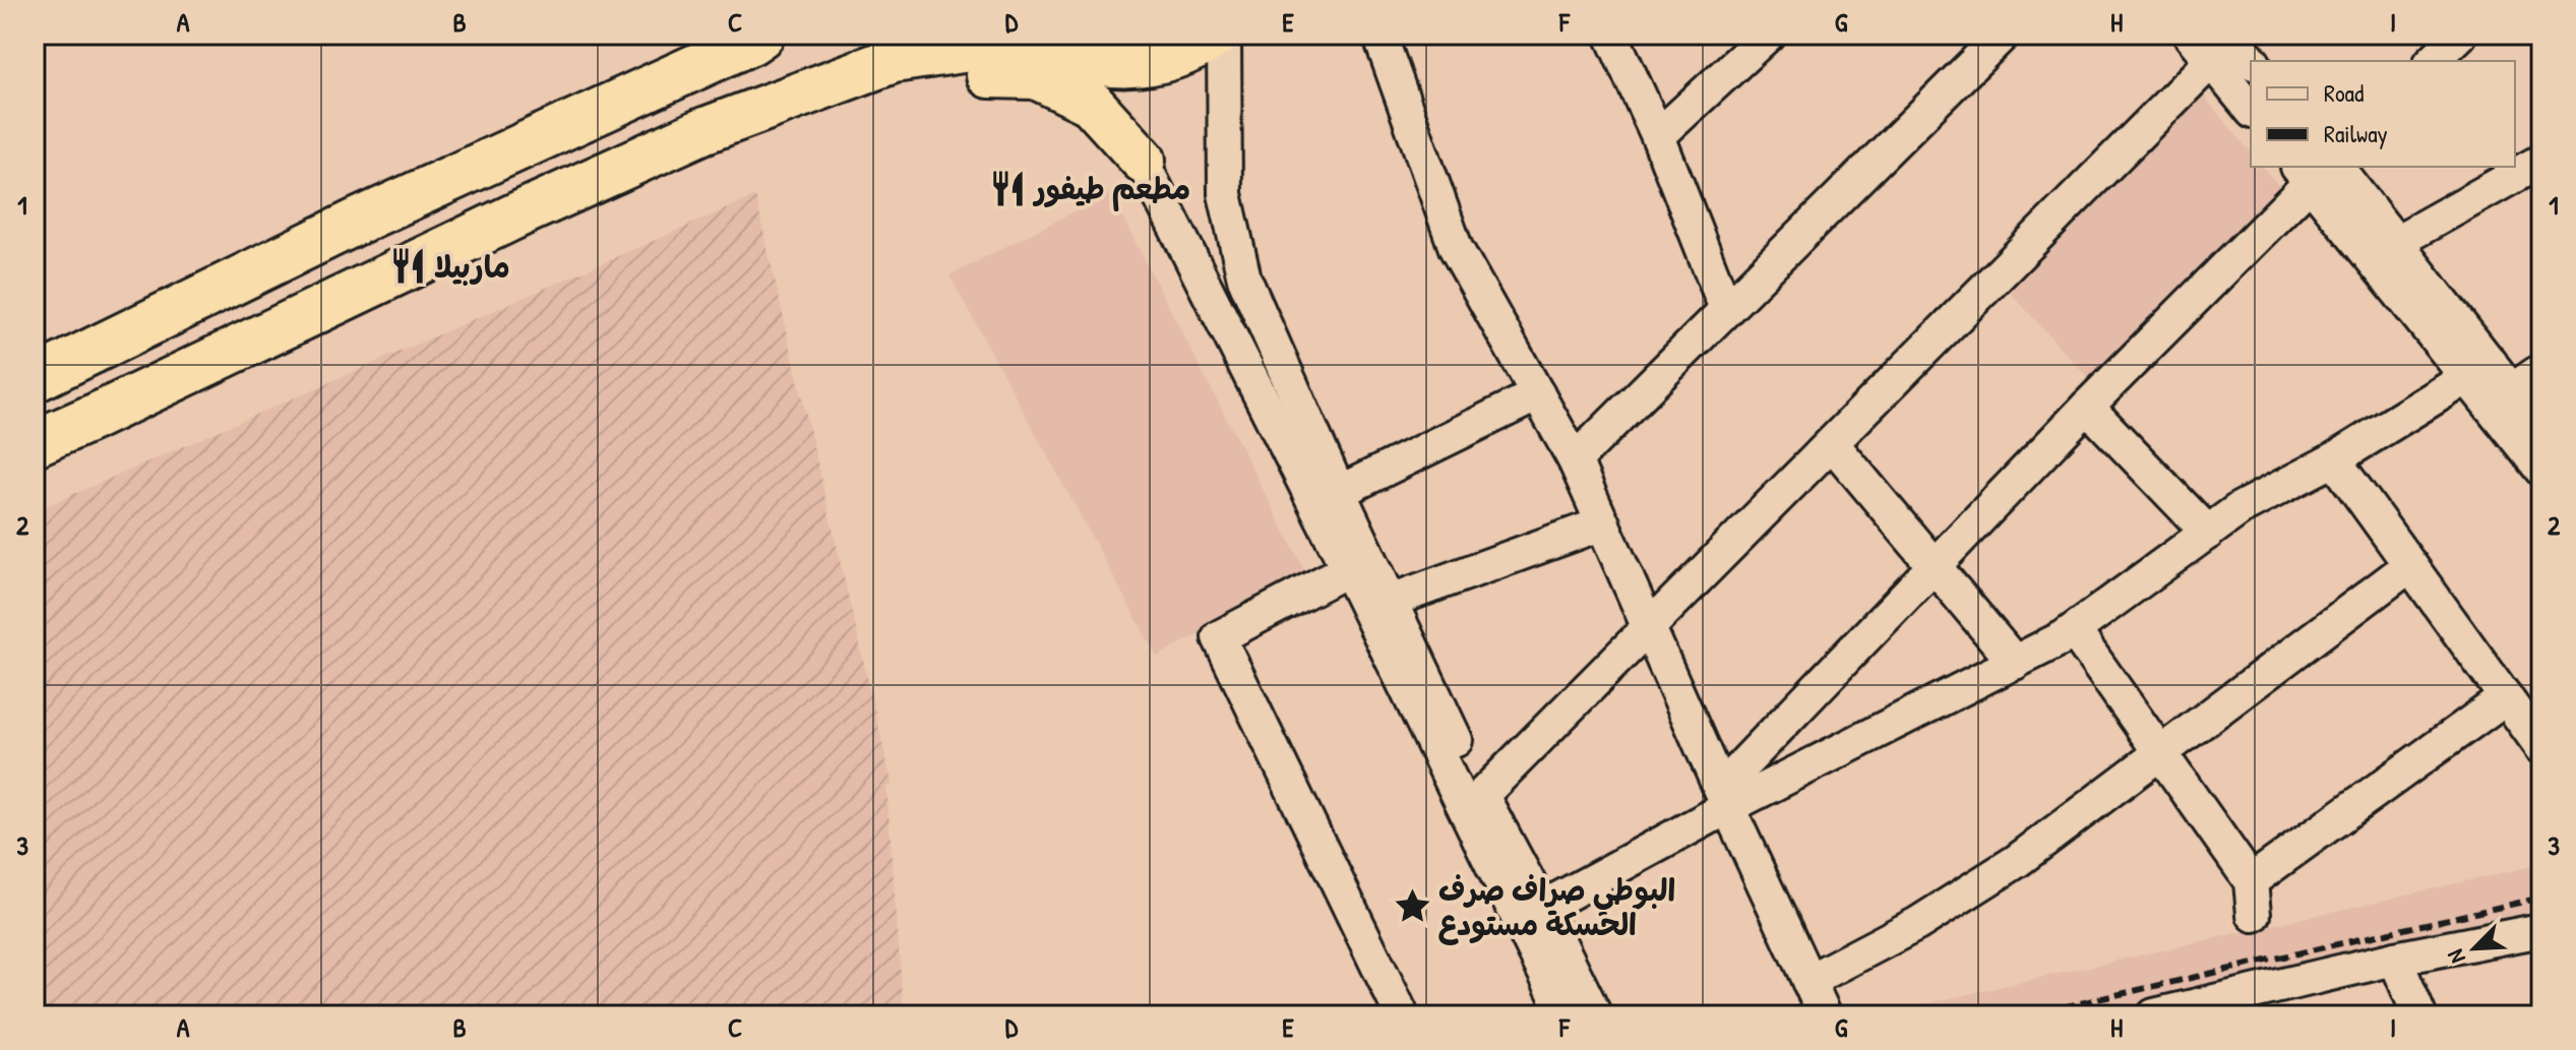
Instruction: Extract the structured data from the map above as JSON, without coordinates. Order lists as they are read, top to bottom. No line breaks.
{"places":{"restaurant":["مطعم طيفور","ماربيلا"],"place":["البوطي صراف صرف الحسكة مستودع"]},"legend":["Road","Railway"],"north":"bottom left","grid":{"columns":["A","B","C","D","E","F","G","H","I"],"rows":["1","2","3"]}}
